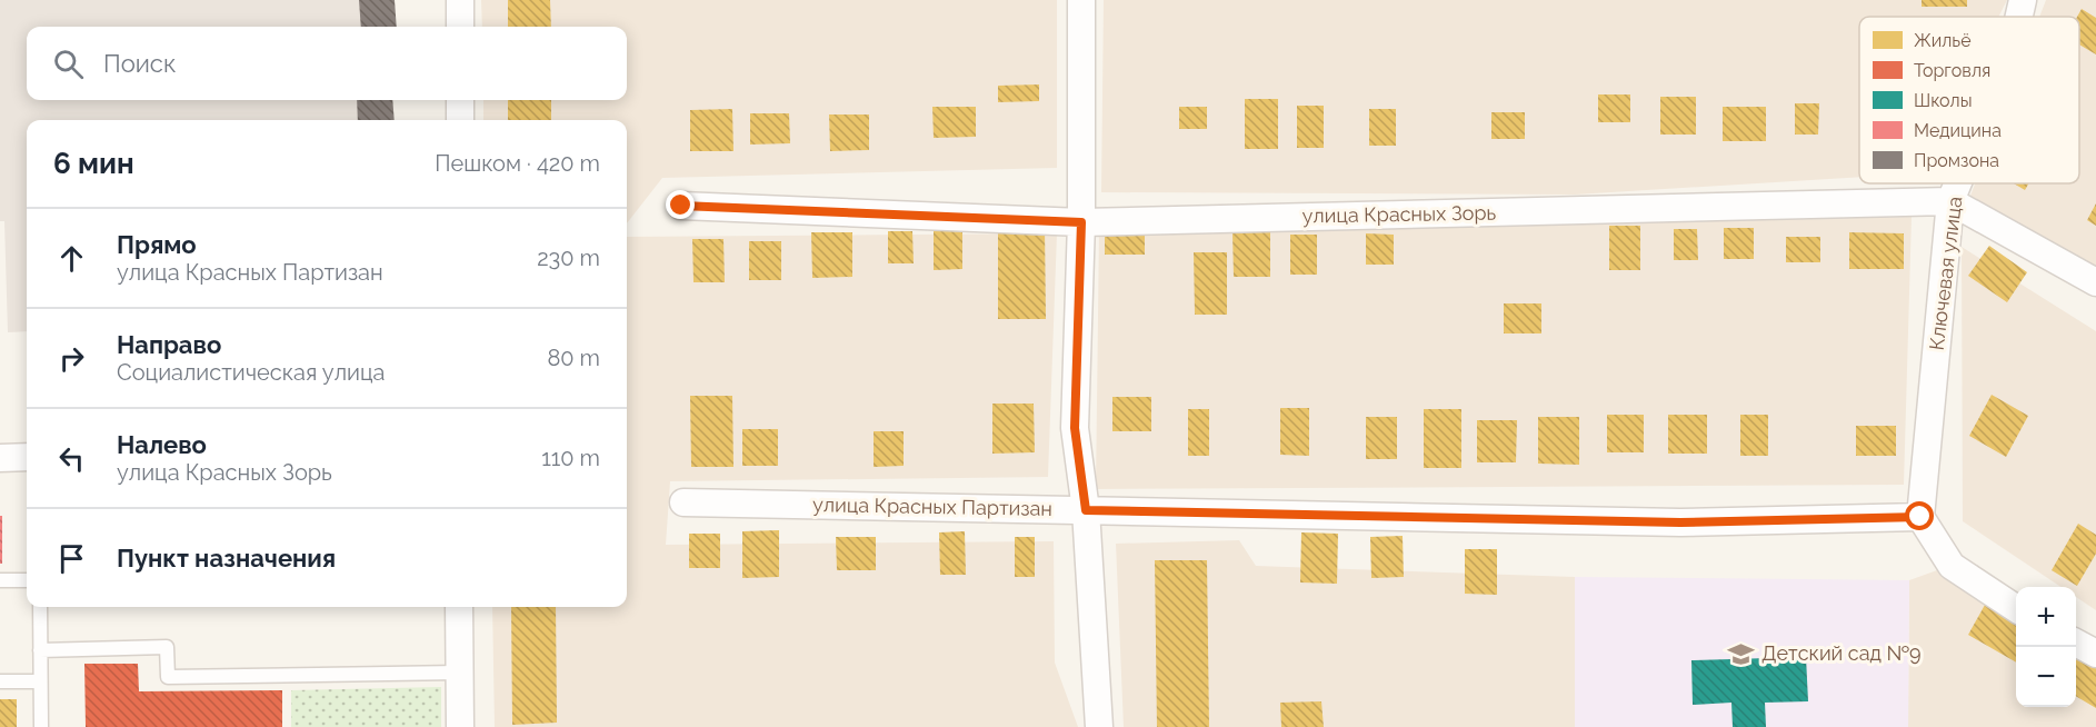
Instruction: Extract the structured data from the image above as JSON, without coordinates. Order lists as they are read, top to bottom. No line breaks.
{"streets":{"street":["улица Красных Зорь","Ключевая улица","улица Красных Партизан"]},"crossings":[["улица Красных Зорь","Ключевая улица"],["Ключевая улица","улица Красных Партизан"]],"places":{"school or university":["Детский сад №9"]},"legend":["Жильё","Торговля","Школы","Медицина","Промзона"],"page":{"search":"Поиск","heading":["6 мин","Пешком · 420 m"],"list":[["Прямо","улица Красных Партизан","230 m"],["Направо","Социалистическая улица","80 m"],["Налево","улица Красных Зорь","110 m"],"Пункт назначения"],"map_buttons":["+","−"]}}
